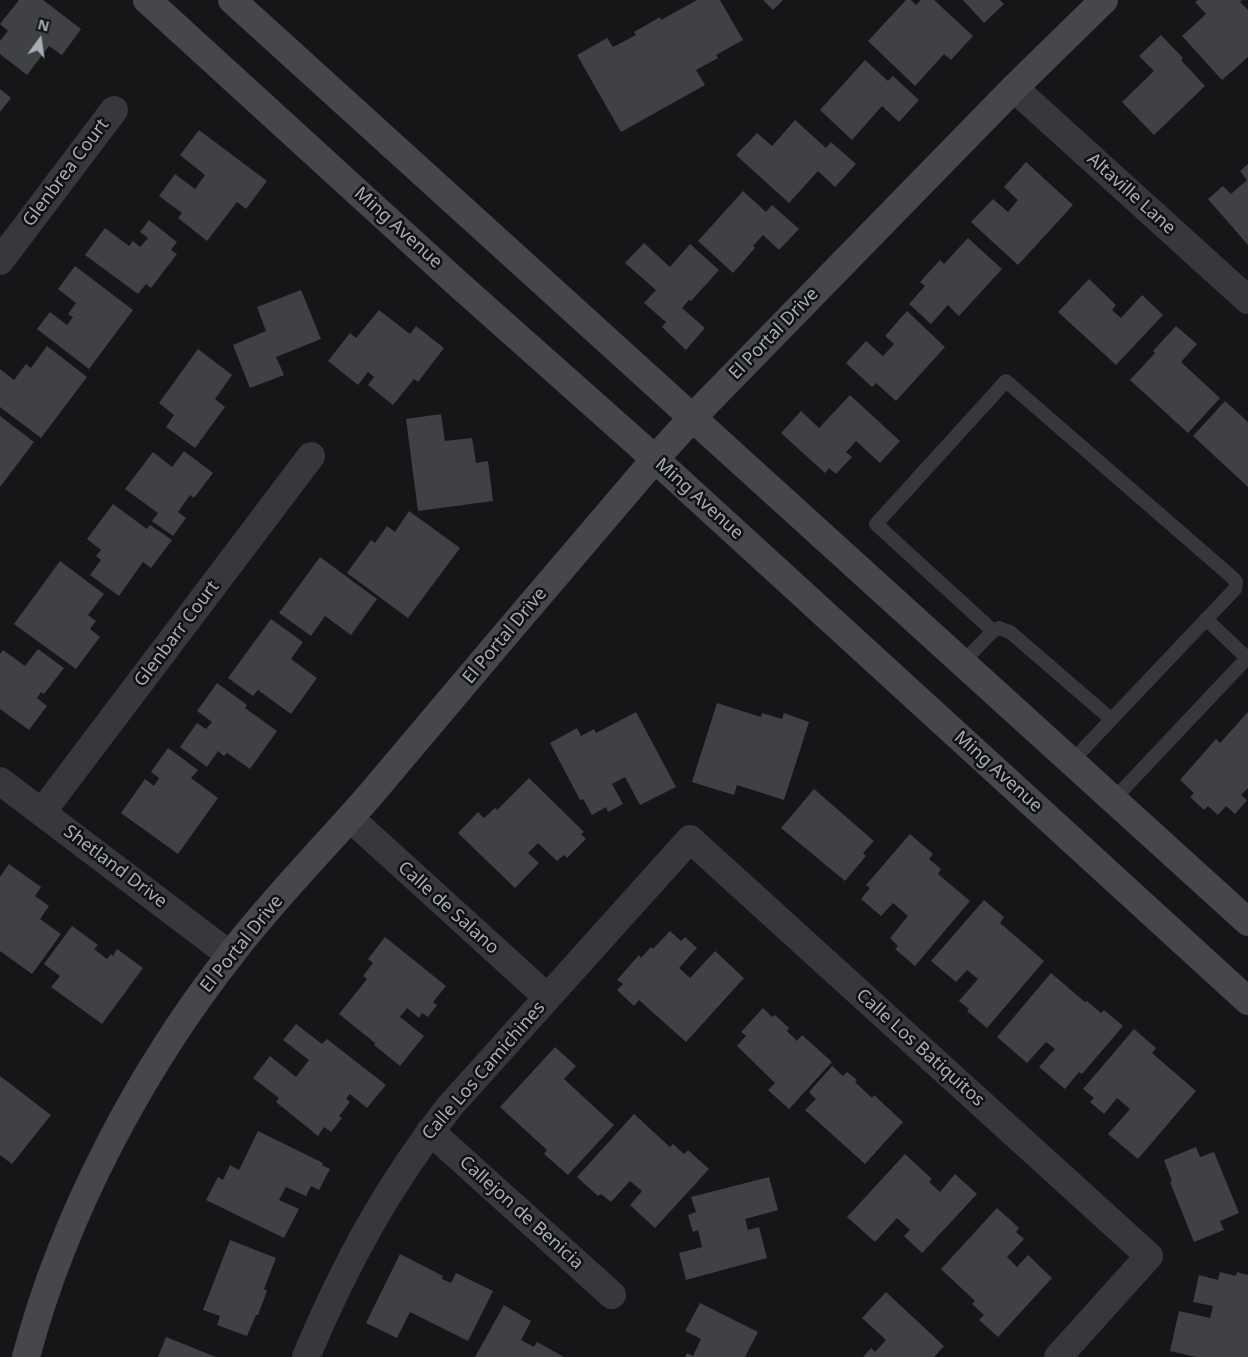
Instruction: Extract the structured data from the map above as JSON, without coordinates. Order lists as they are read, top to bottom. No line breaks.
{"streets":{"main road":["Ming Avenue","El Portal Drive"],"street":["Glenbrea Court","Altaville Lane","Glenbarr Court","Shetland Drive","Calle de Salano","Calle Los Batiquitos","Calle Los Camichines","Callejon de Benicia"]},"crossings":[["Altaville Lane","El Portal Drive"],["Ming Avenue","El Portal Drive"],["El Portal Drive","Shetland Drive"],["El Portal Drive","Calle de Salano"],["Glenbarr Court","Shetland Drive"],["Calle de Salano","Calle Los Camichines"],["Calle Los Batiquitos","Calle Los Camichines"],["Calle Los Camichines","Callejon de Benicia"]],"north":"top"}
